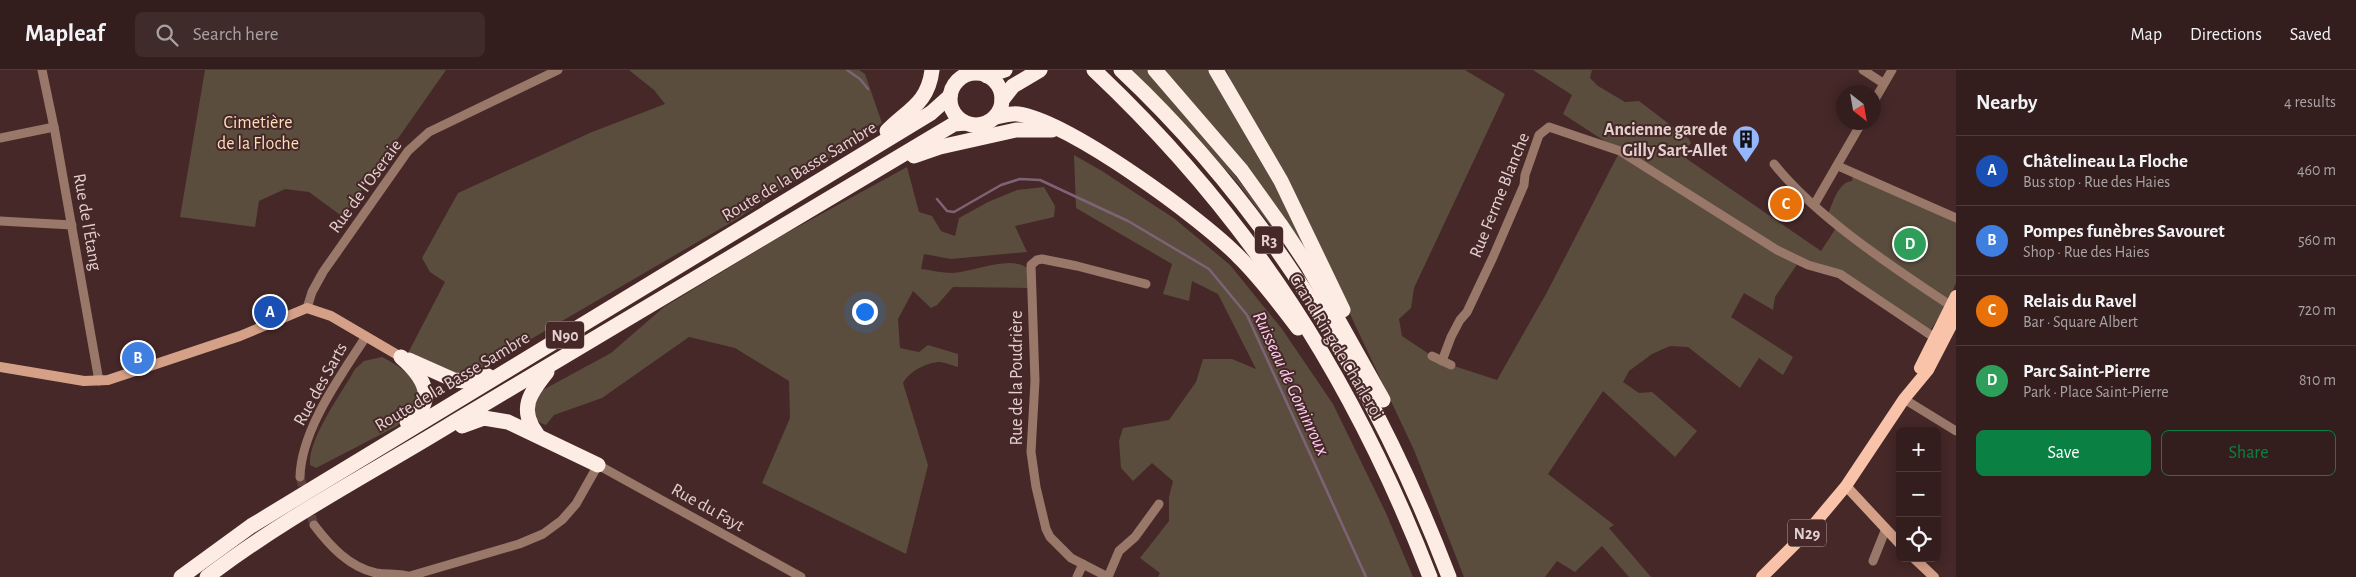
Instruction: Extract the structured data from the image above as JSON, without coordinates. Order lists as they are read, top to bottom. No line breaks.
{"streets":{"highway":["Route de la Basse Sambre","R3","N90","Grand Ring de Charleroi"],"main road":["N29"],"street":["Rue de l'Oseraie","Rue Ferme Blanche","Rue de l'Étang","Rue de la Poudrière","Rue des Sarts","Rue du Fayt"]},"crossings":[["Route de la Basse Sambre","N90"],["Rue Ferme Blanche","N29"],["N90","Rue du Fayt"]],"water":["Ruisseau de Gominroux"],"parks":["Cimetière de la Floche"],"places":{"building":["Ancienne gare de Gilly Sart-Allet"]},"north":"bottom right","page":{"header":"Mapleaf","search":"Search here","nav":["Map","Directions","Saved"],"heading":["Nearby","4 results"],"list":[{"mark":"A","name":"Châtelineau La Floche","note":"Bus stop · Rue des Haies","value":"460 m"},{"mark":"B","name":"Pompes funèbres Savouret","note":"Shop · Rue des Haies","value":"560 m"},{"mark":"C","name":"Relais du Ravel","note":"Bar · Square Albert","value":"720 m"},{"mark":"D","name":"Parc Saint-Pierre","note":"Park · Place Saint-Pierre","value":"810 m"}],"pins":["C","D","A","B"],"buttons":["Save","Share"],"map_buttons":["+","−"]}}
